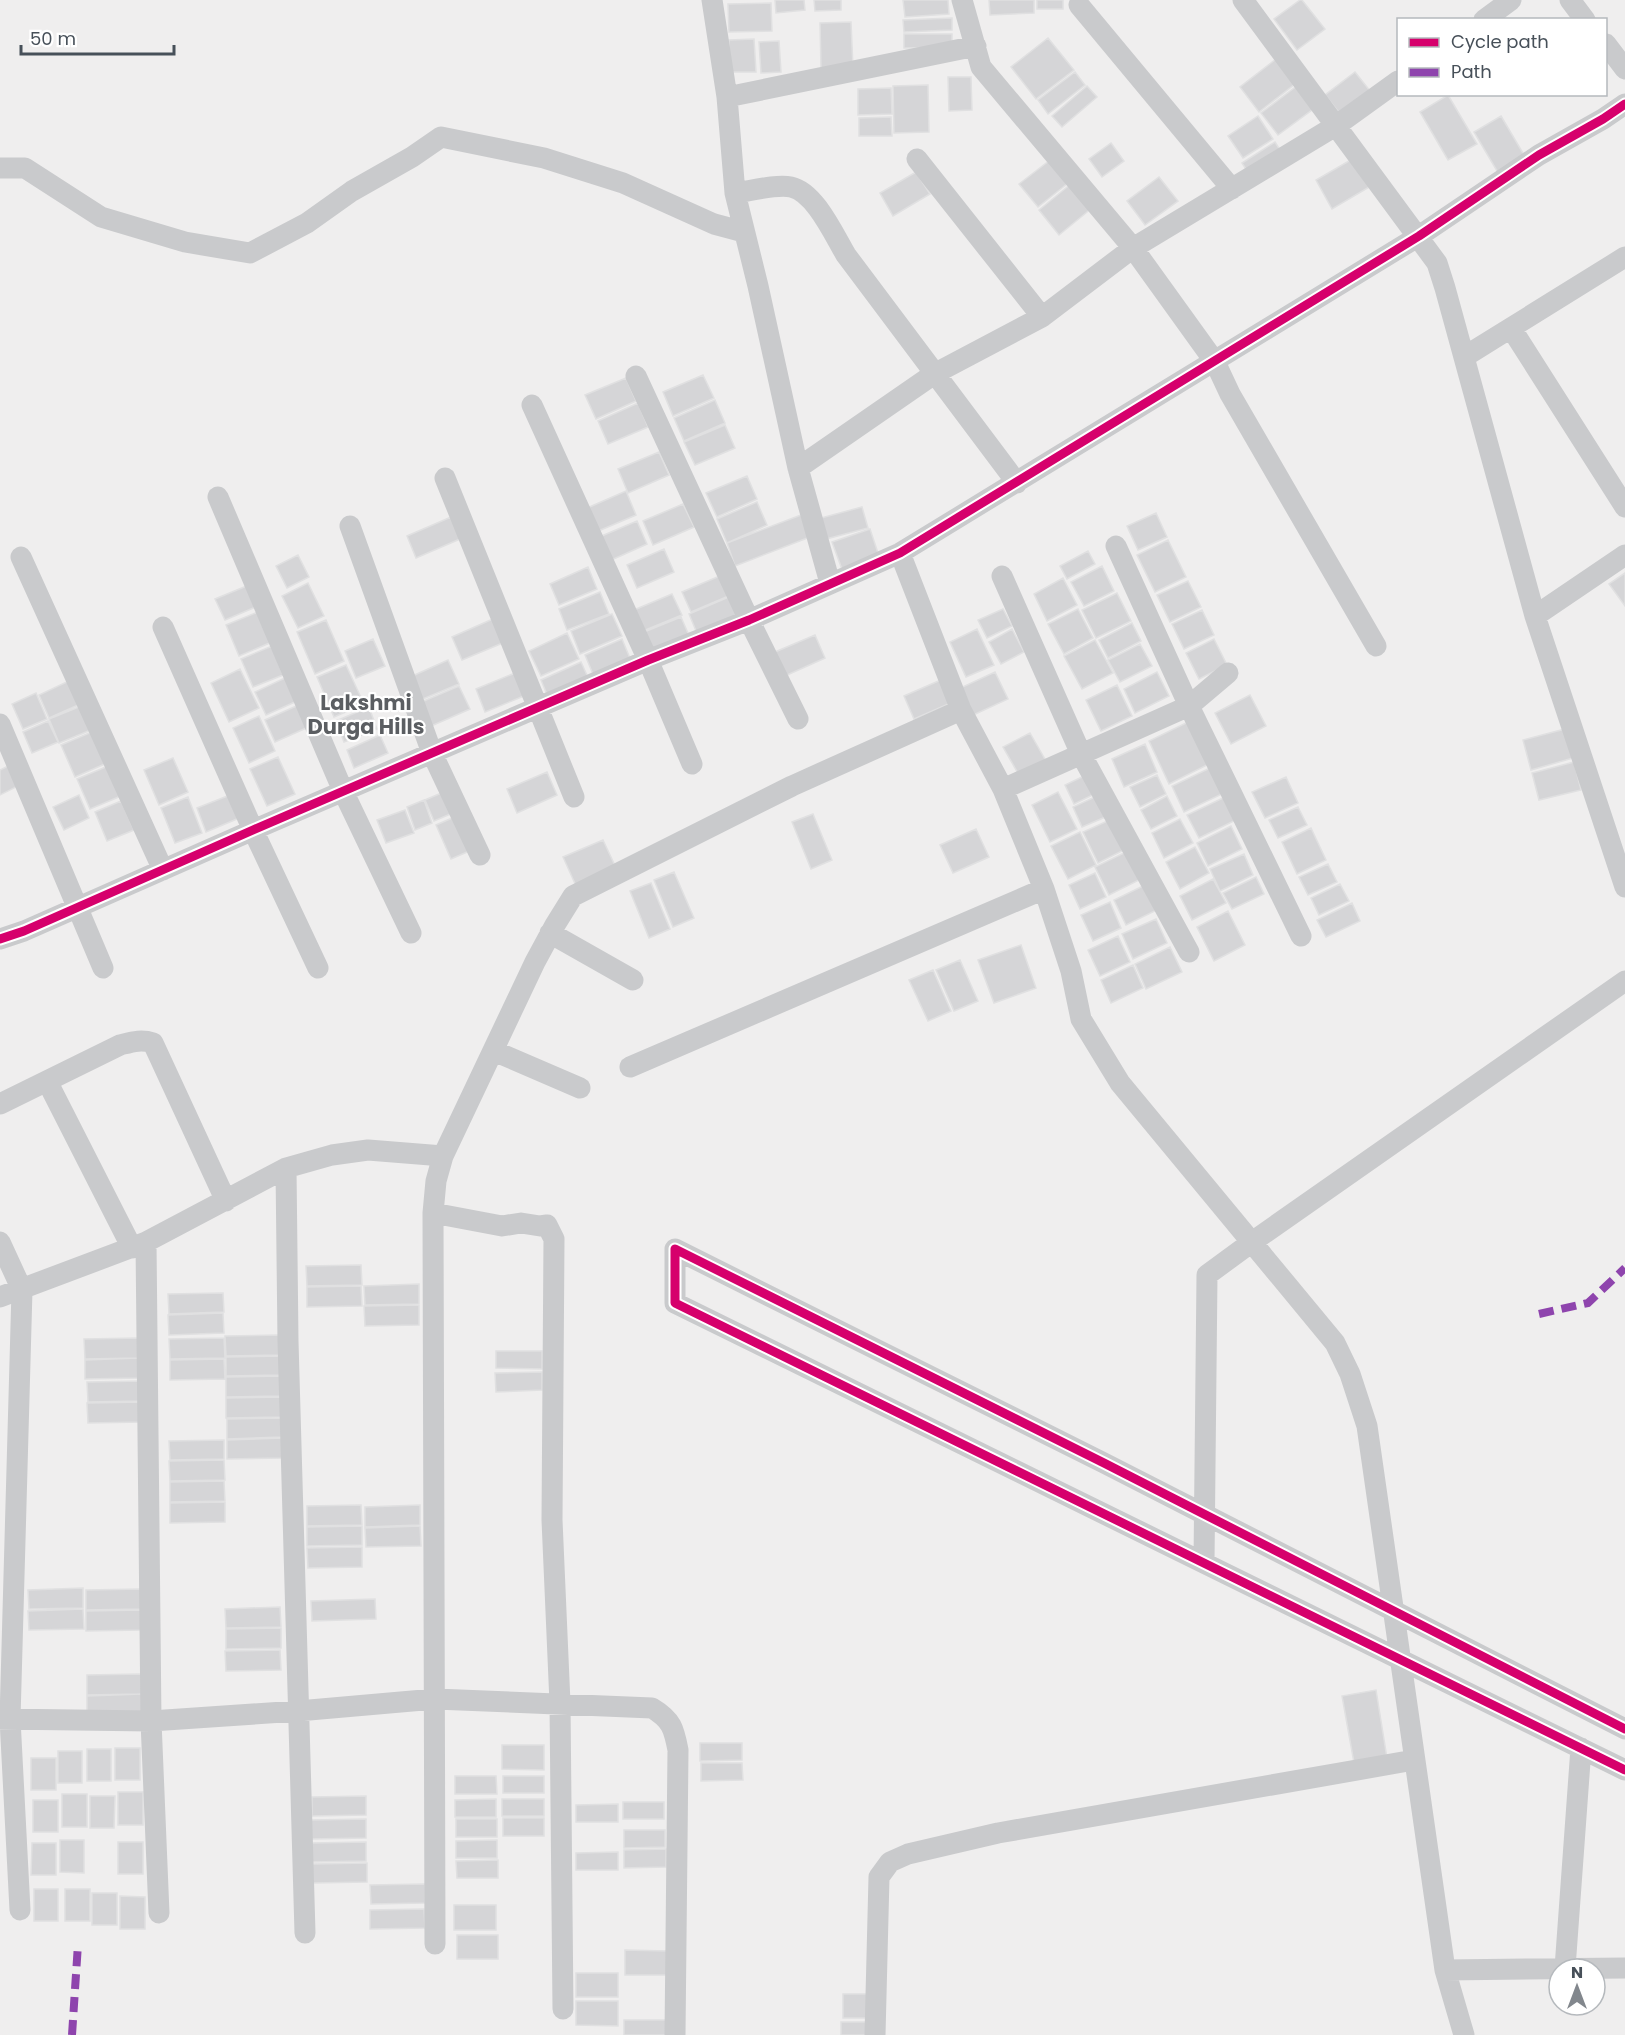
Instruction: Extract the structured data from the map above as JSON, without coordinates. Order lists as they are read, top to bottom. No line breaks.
{"districts":["Lakshmi Durga Hills"],"legend":["Cycle path","Path"],"scale_bar":"50 m","north":"top"}
